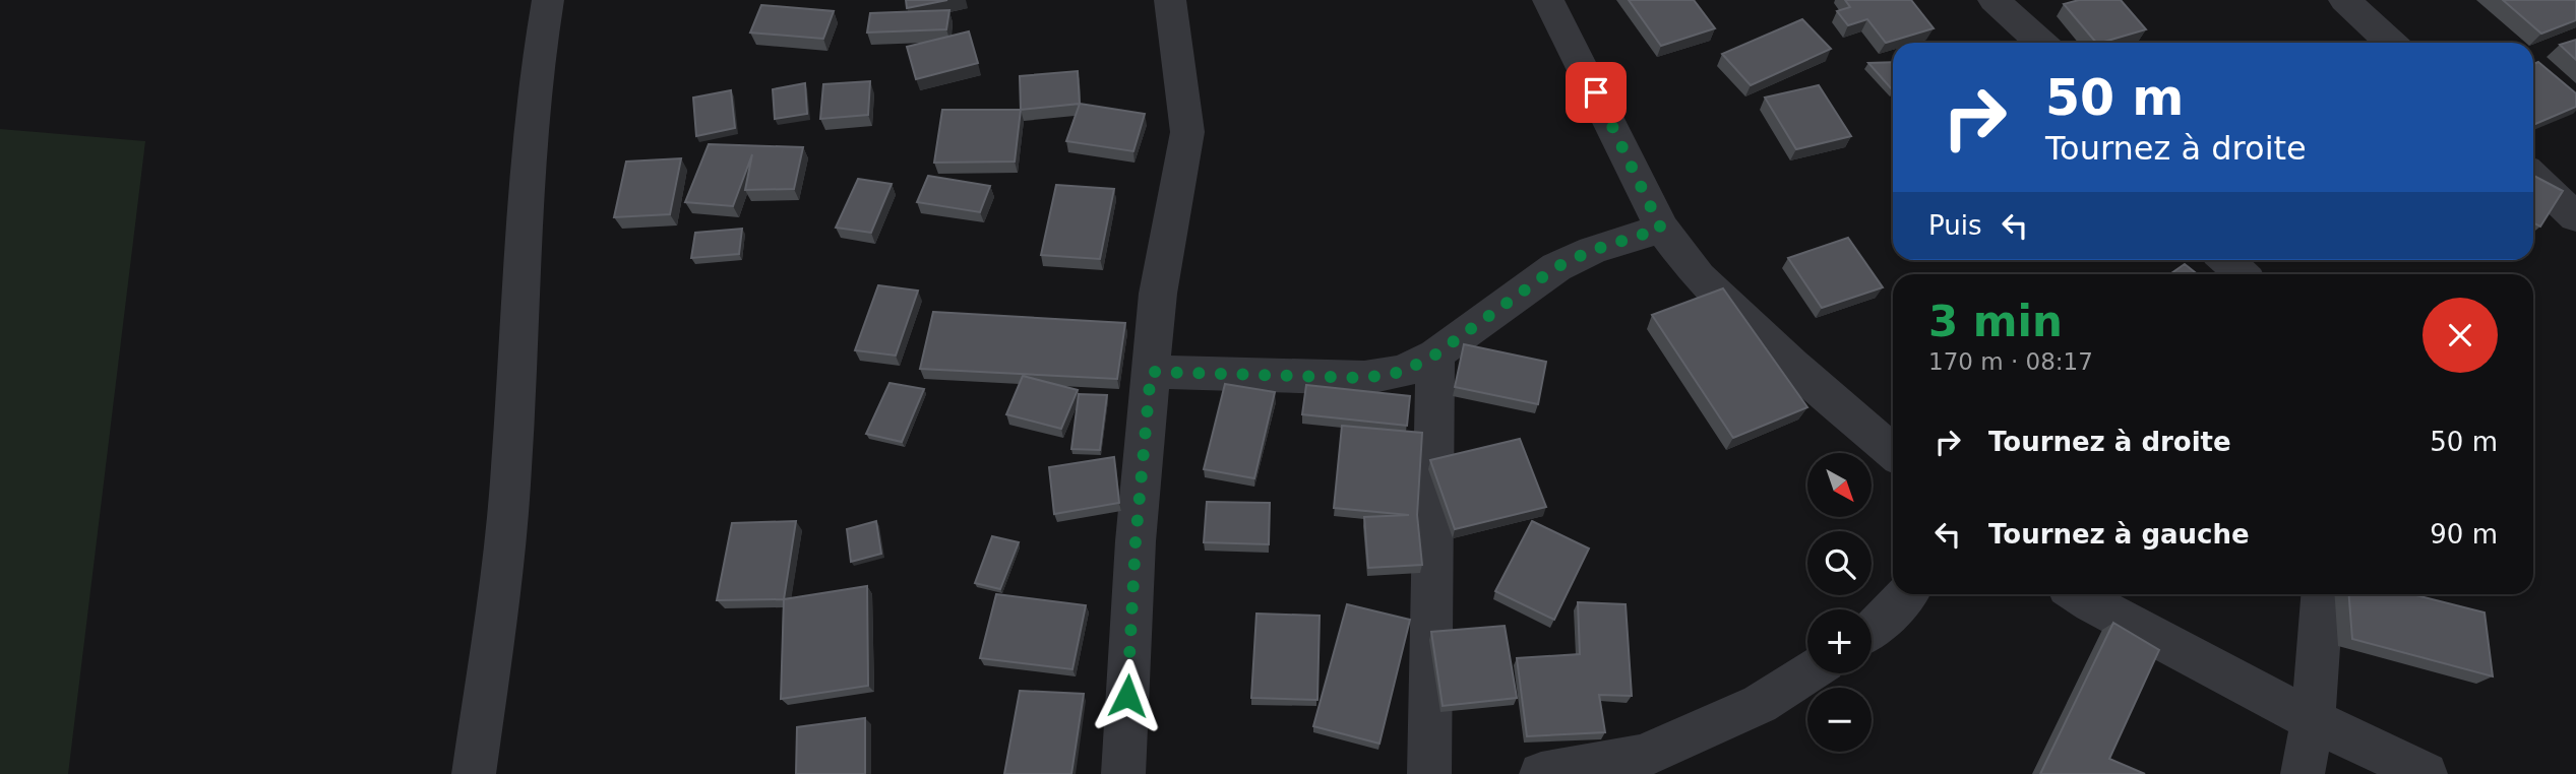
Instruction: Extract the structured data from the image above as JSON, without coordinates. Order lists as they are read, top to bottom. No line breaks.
{"north":"bottom right","page":{"turn":["50 m","Tournez à droite"],"then":"Puis","heading":["3 min","170 m · 08:17"],"list":[{"name":"Tournez à droite","value":"50 m"},{"name":"Tournez à gauche","value":"90 m"}],"map_buttons":["+","−"]}}
